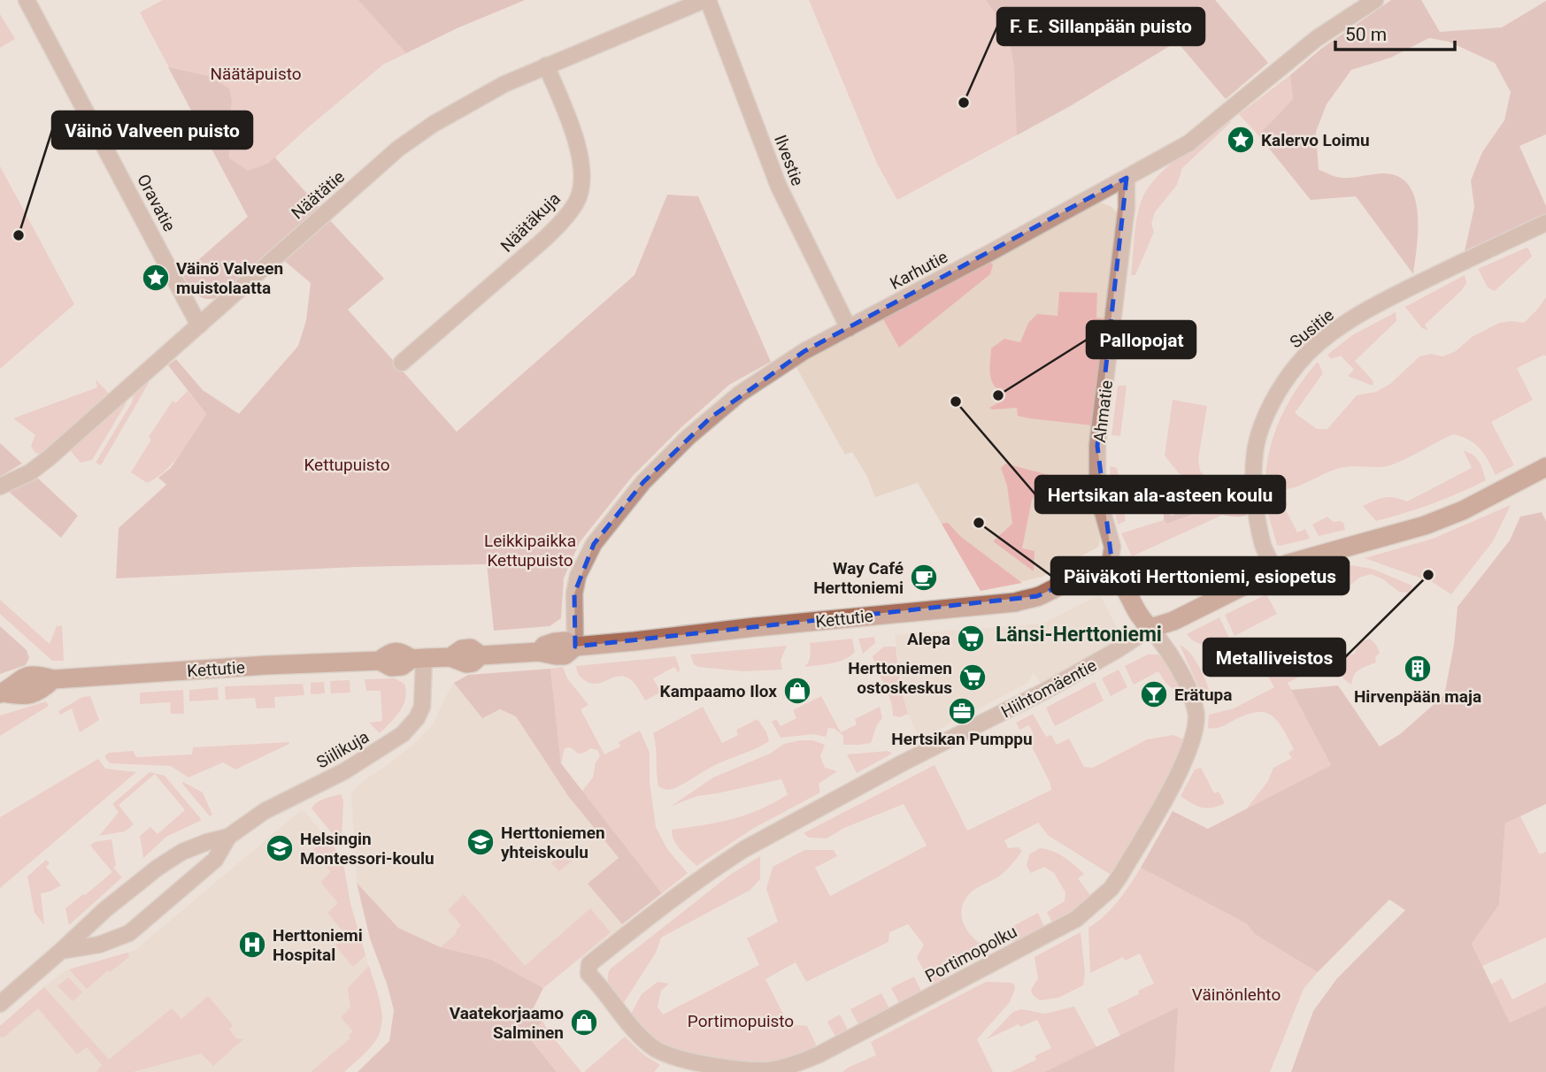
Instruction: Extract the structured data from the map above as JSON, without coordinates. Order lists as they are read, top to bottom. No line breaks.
{"streets":{"street":["Ilvestie","Näätätie","Oravatie","Näätäkuja","Karhutie","Susitie","Ahmatie","Kettutie","Hiihtomäentie","Siilikuja","Portimopolku"]},"crossings":[["Ilvestie","Näätätie"],["Ilvestie","Karhutie"],["Näätätie","Oravatie"],["Näätätie","Näätäkuja"],["Karhutie","Ahmatie"],["Karhutie","Kettutie"],["Susitie","Hiihtomäentie"],["Ahmatie","Kettutie"],["Kettutie","Siilikuja"],["Hiihtomäentie","Portimopolku"]],"districts":["Länsi-Herttoniemi"],"parks":["Näätäpuisto","Kettupuisto","Leikkipaikka Kettupuisto","Väinönlehto","Portimopuisto"],"places":{"other":["F. E. Sillanpään puisto","Väinö Valveen puisto","Pallopojat","Hertsikan ala-asteen koulu","Päiväkoti Herttoniemi, esiopetus","Metalliveistos"],"place":["Kalervo Loimu","Väinö Valveen muistolaatta"],"cafe":["Way Café Herttoniemi"],"supermarket":["Alepa","Herttoniemen ostoskeskus"],"building":["Hirvenpään maja"],"shop":["Kampaamo Ilox","Vaatekorjaamo Salminen"],"bar":["Erätupa"],"office":["Hertsikan Pumppu"],"school or university":["Herttoniemen yhteiskoulu","Helsingin Montessori-koulu"],"hospital":["Herttoniemi Hospital"]},"scale_bar":"50 m"}
